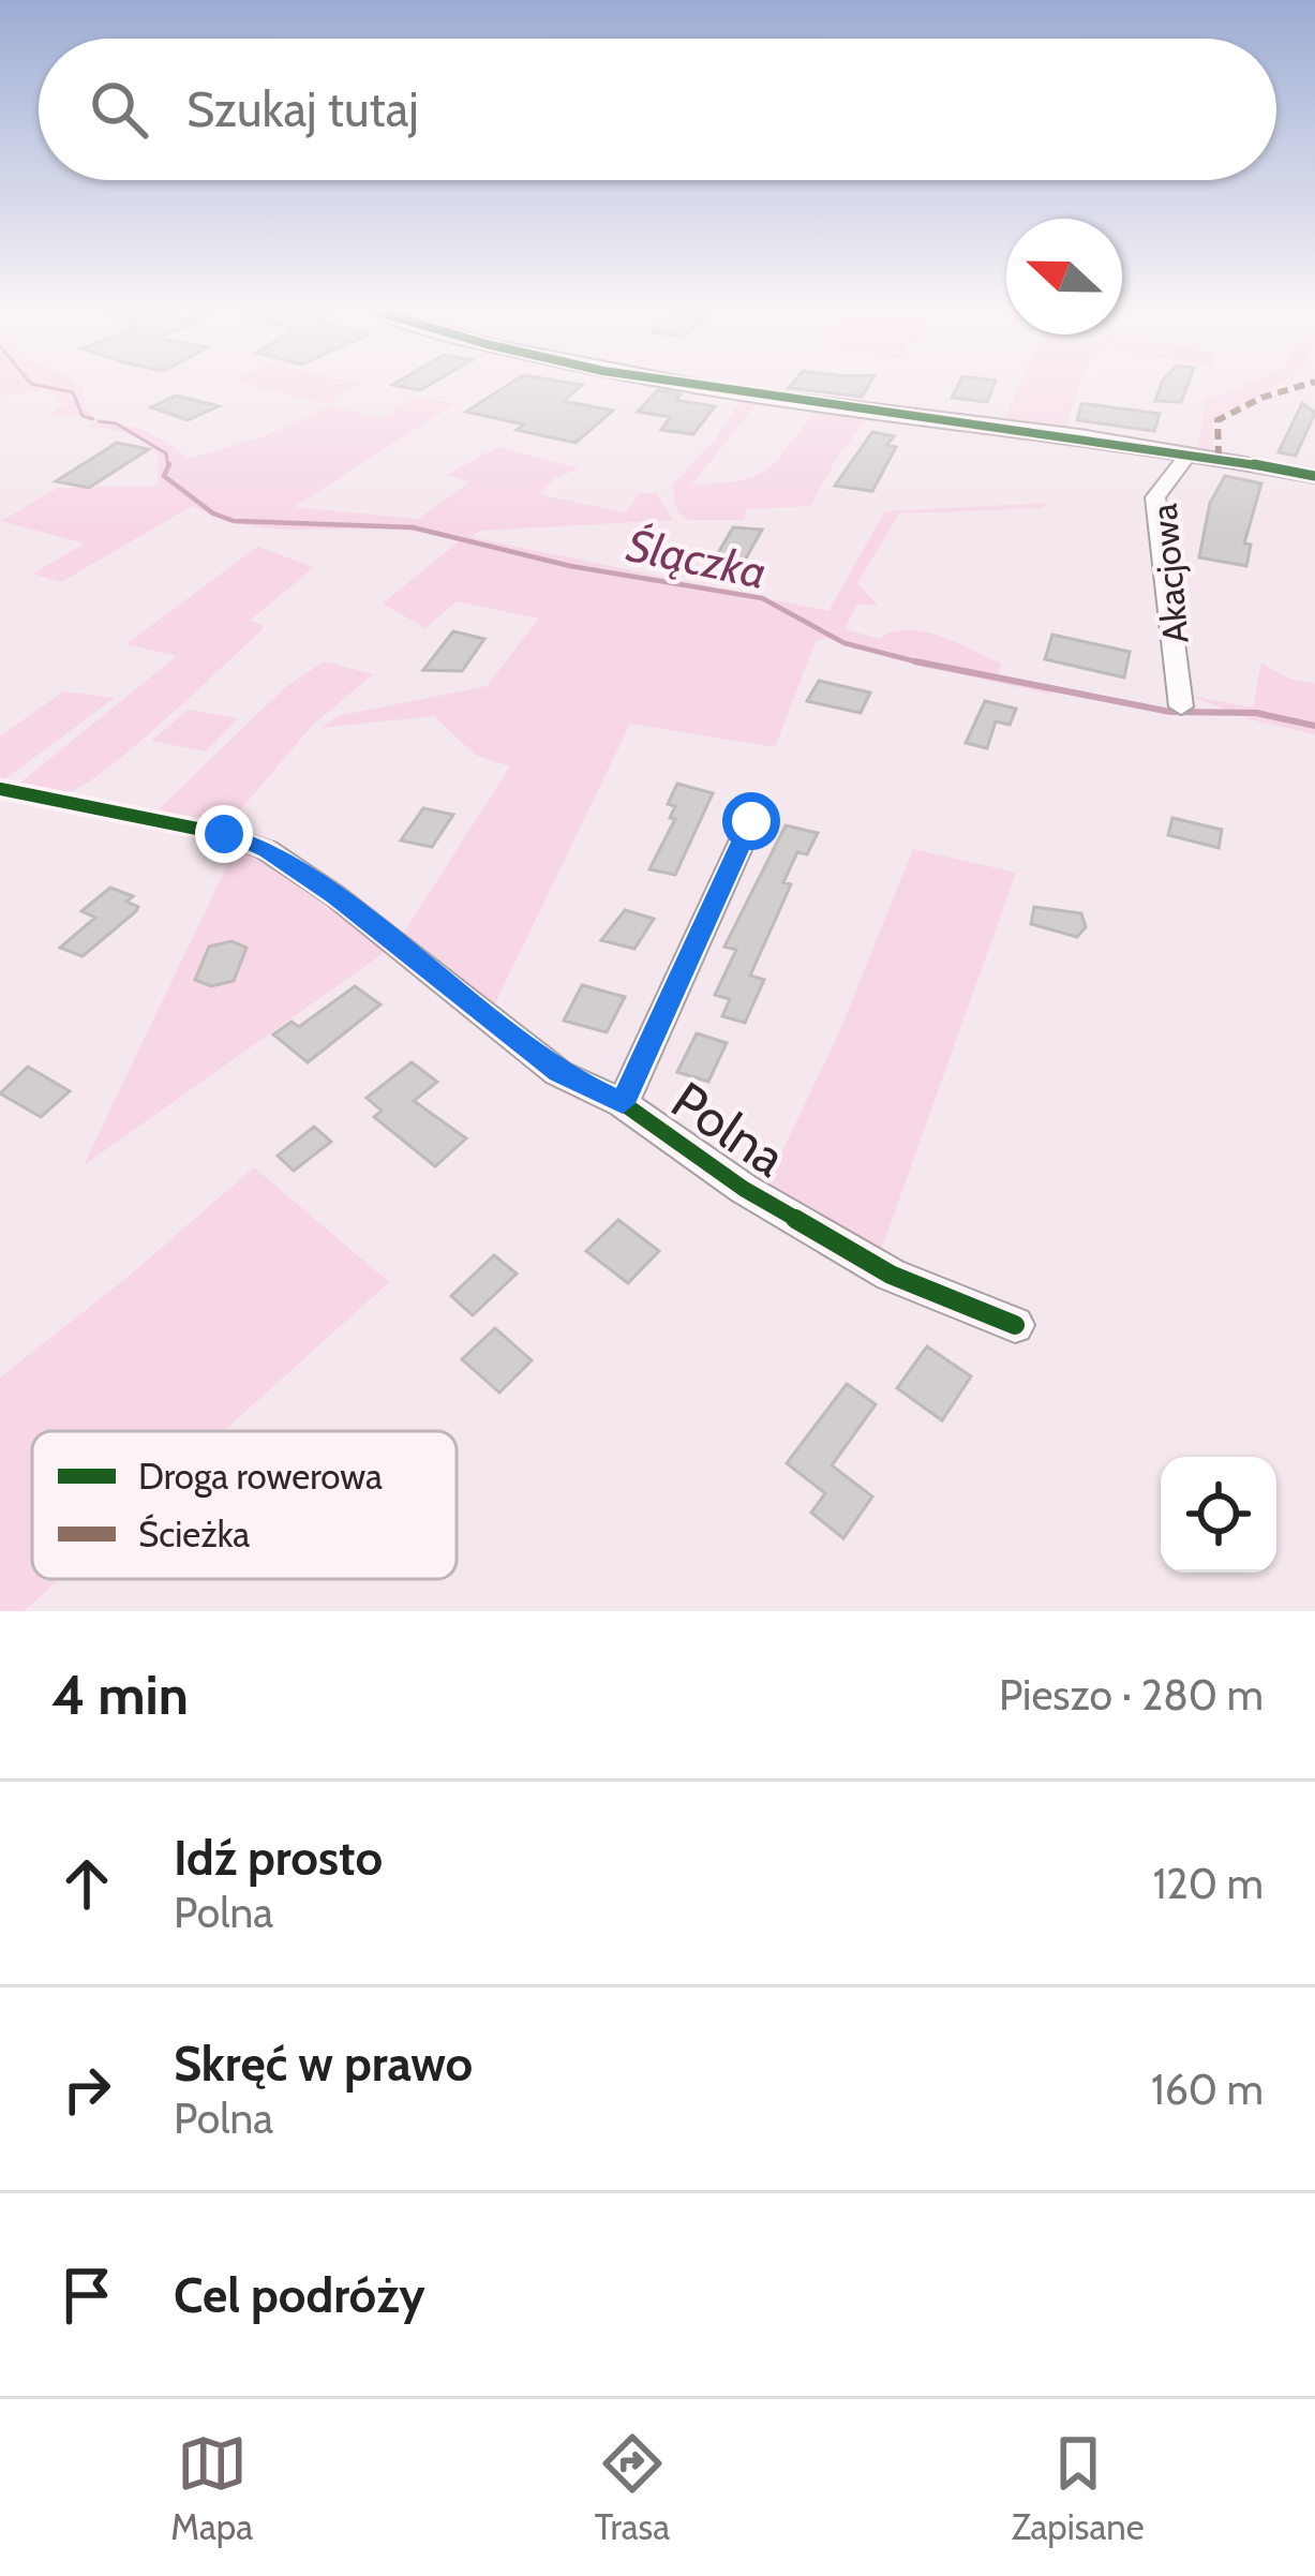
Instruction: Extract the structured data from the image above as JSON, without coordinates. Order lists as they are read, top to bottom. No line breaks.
{"streets":{"street":["Akacjowa","Polna"]},"water":["Ślączka"],"legend":["Droga rowerowa","Ścieżka"],"north":"left","page":{"search":"Szukaj tutaj","heading":["4 min","Pieszo · 280 m"],"list":[["Idź prosto","Polna","120 m"],["Skręć w prawo","Polna","160 m"],"Cel podróży"],"nav":["Mapa","Trasa","Zapisane"]}}
